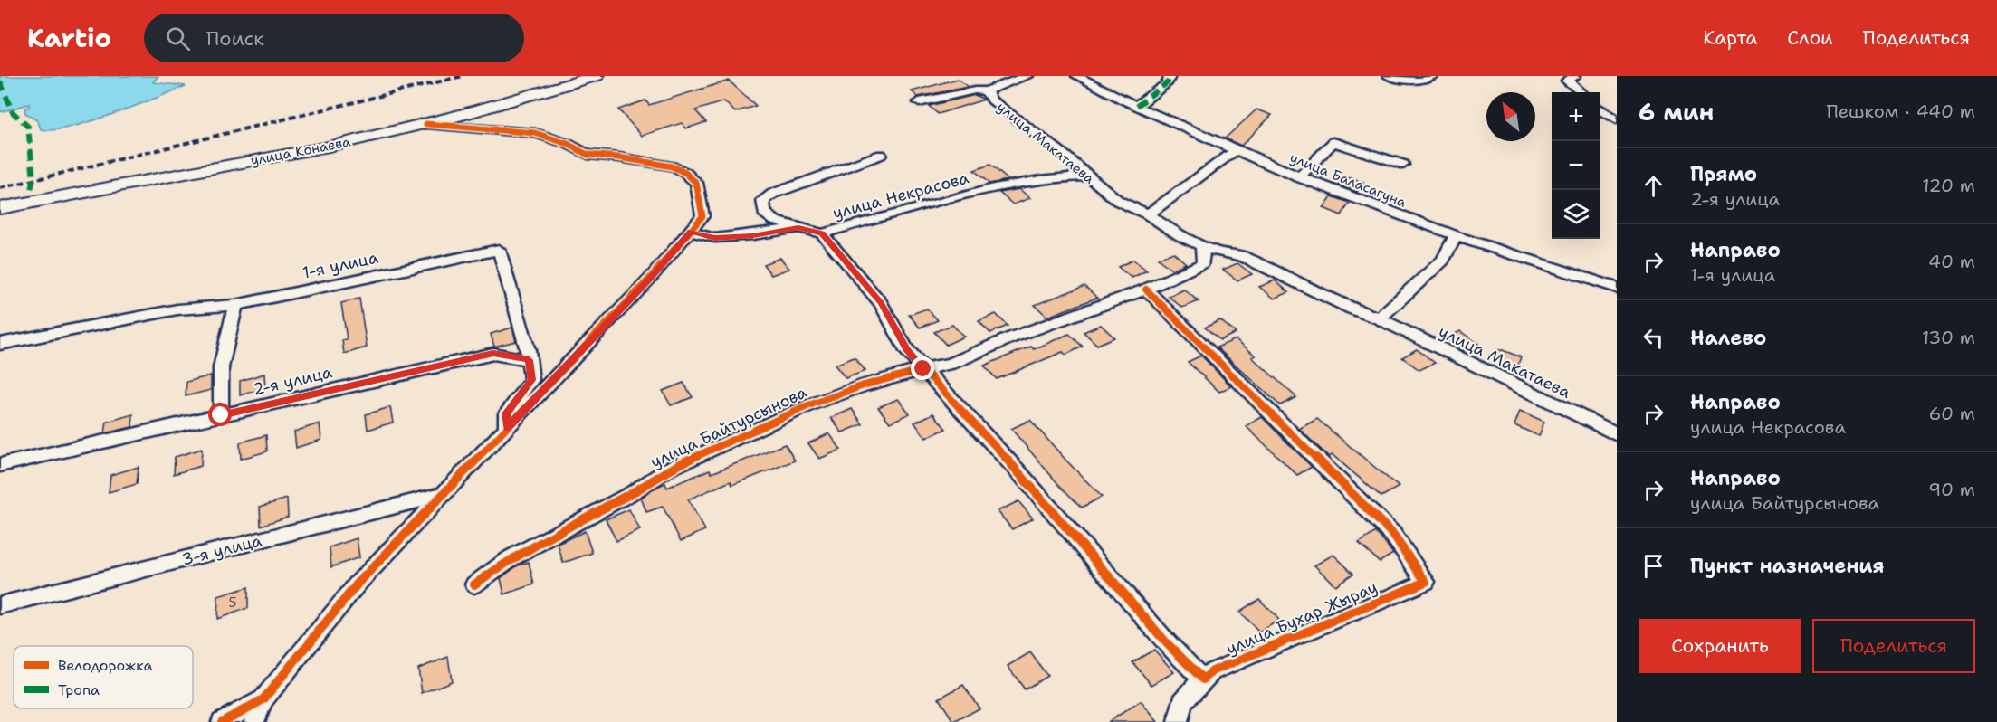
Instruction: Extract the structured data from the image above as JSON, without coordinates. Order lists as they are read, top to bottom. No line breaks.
{"streets":{"street":["улица Макатаева","улица Конаева","улица Баласагуна","улица Некрасова","1-я улица","2-я улица","улица Байтурсынова","3-я улица","улица Бухар Жырау"]},"crossings":[["улица Макатаева","улица Некрасова"],["улица Макатаева","улица Байтурсынова"],["1-я улица","2-я улица"],["улица Байтурсынова","улица Бухар Жырау"]],"house_numbers":["5"],"legend":["Велодорожка","Тропа"],"north":"top left","page":{"header":"Kartio","search":"Поиск","nav":["Карта","Слои","Поделиться"],"heading":["6 мин","Пешком · 440 m"],"map_buttons":["+","−"],"list":[["Прямо","2-я улица","120 m"],["Направо","1-я улица","40 m"],["Налево","130 m"],["Направо","улица Некрасова","60 m"],["Направо","улица Байтурсынова","90 m"],"Пункт назначения"],"buttons":["Сохранить","Поделиться"]}}
